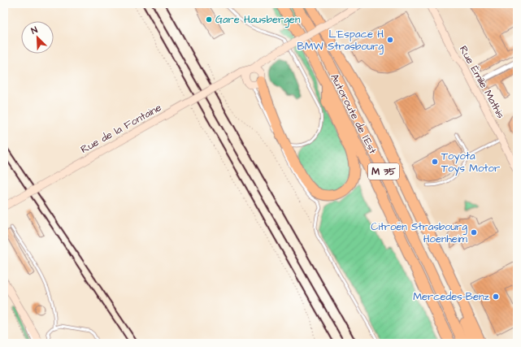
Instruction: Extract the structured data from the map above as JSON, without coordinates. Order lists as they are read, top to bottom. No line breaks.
{"streets":{"highway":["Autoroute de l’Est","M 35"],"street":["Rue Émile Mathis","Rue de la Fontaine"]},"places":["Gare Hausbergen","L'Espace H BMW Strasbourg","Toyota Toys Motor","Citroën Strasbourg Hoenheim","Mercedes-Benz"],"north":"top left"}
